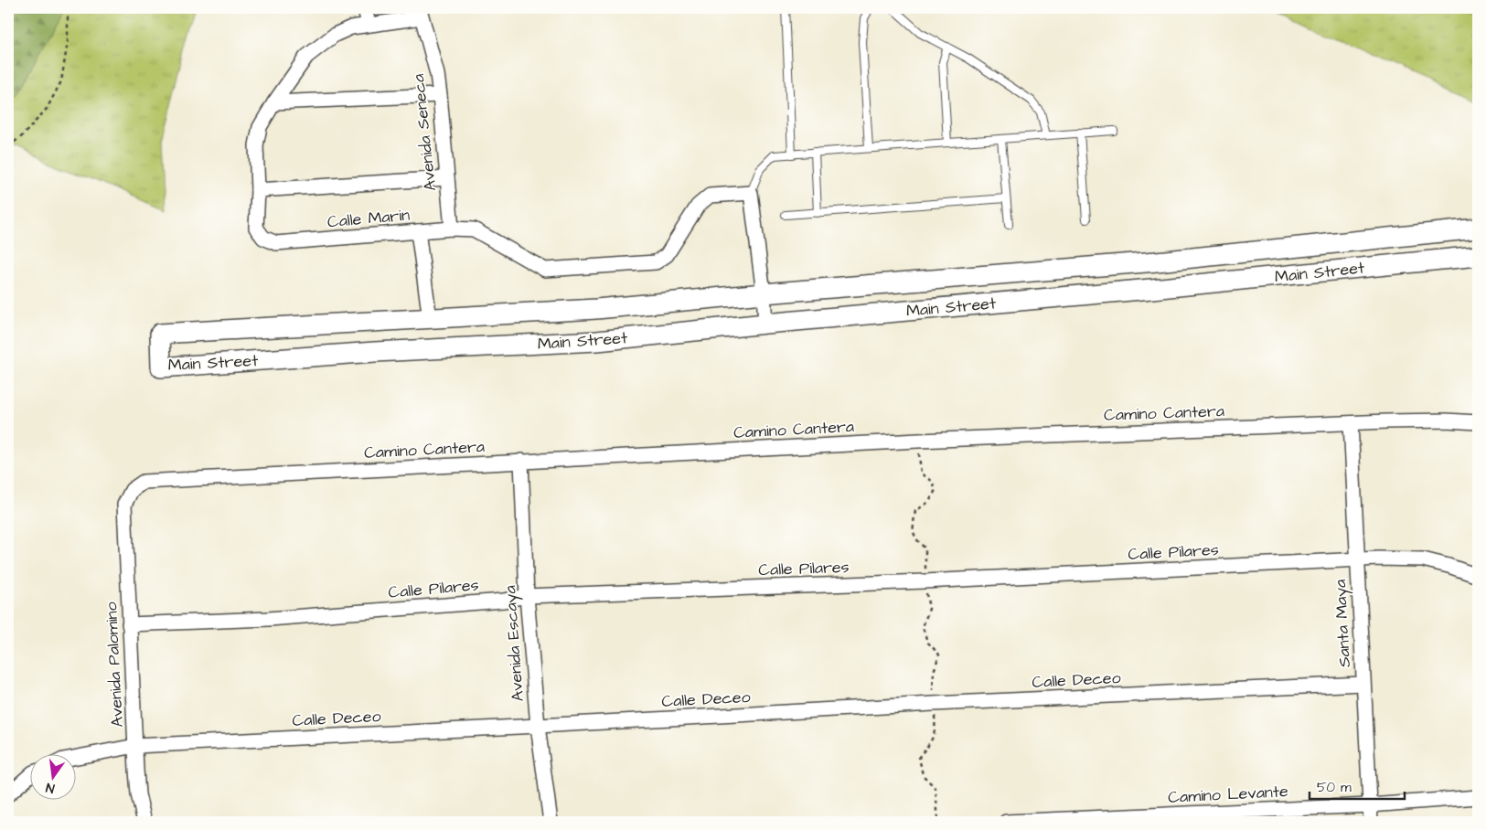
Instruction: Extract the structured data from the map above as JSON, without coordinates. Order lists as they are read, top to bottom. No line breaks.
{"streets":{"main road":["Main Street"],"street":["Avenida Seneca","Calle Marin","Camino Cantera","Calle Pilares","Santa Maya","Avenida Escaya","Avenida Palomino","Calle Deceo","Camino Levante"]},"crossings":[["Avenida Seneca","Calle Marin"],["Camino Cantera","Santa Maya"],["Camino Cantera","Avenida Escaya"],["Camino Cantera","Avenida Palomino"],["Calle Pilares","Santa Maya"],["Calle Pilares","Avenida Escaya"],["Calle Pilares","Avenida Palomino"],["Santa Maya","Calle Deceo"],["Santa Maya","Camino Levante"],["Avenida Escaya","Calle Deceo"],["Avenida Palomino","Calle Deceo"]],"scale_bar":"50 m","north":"bottom"}
